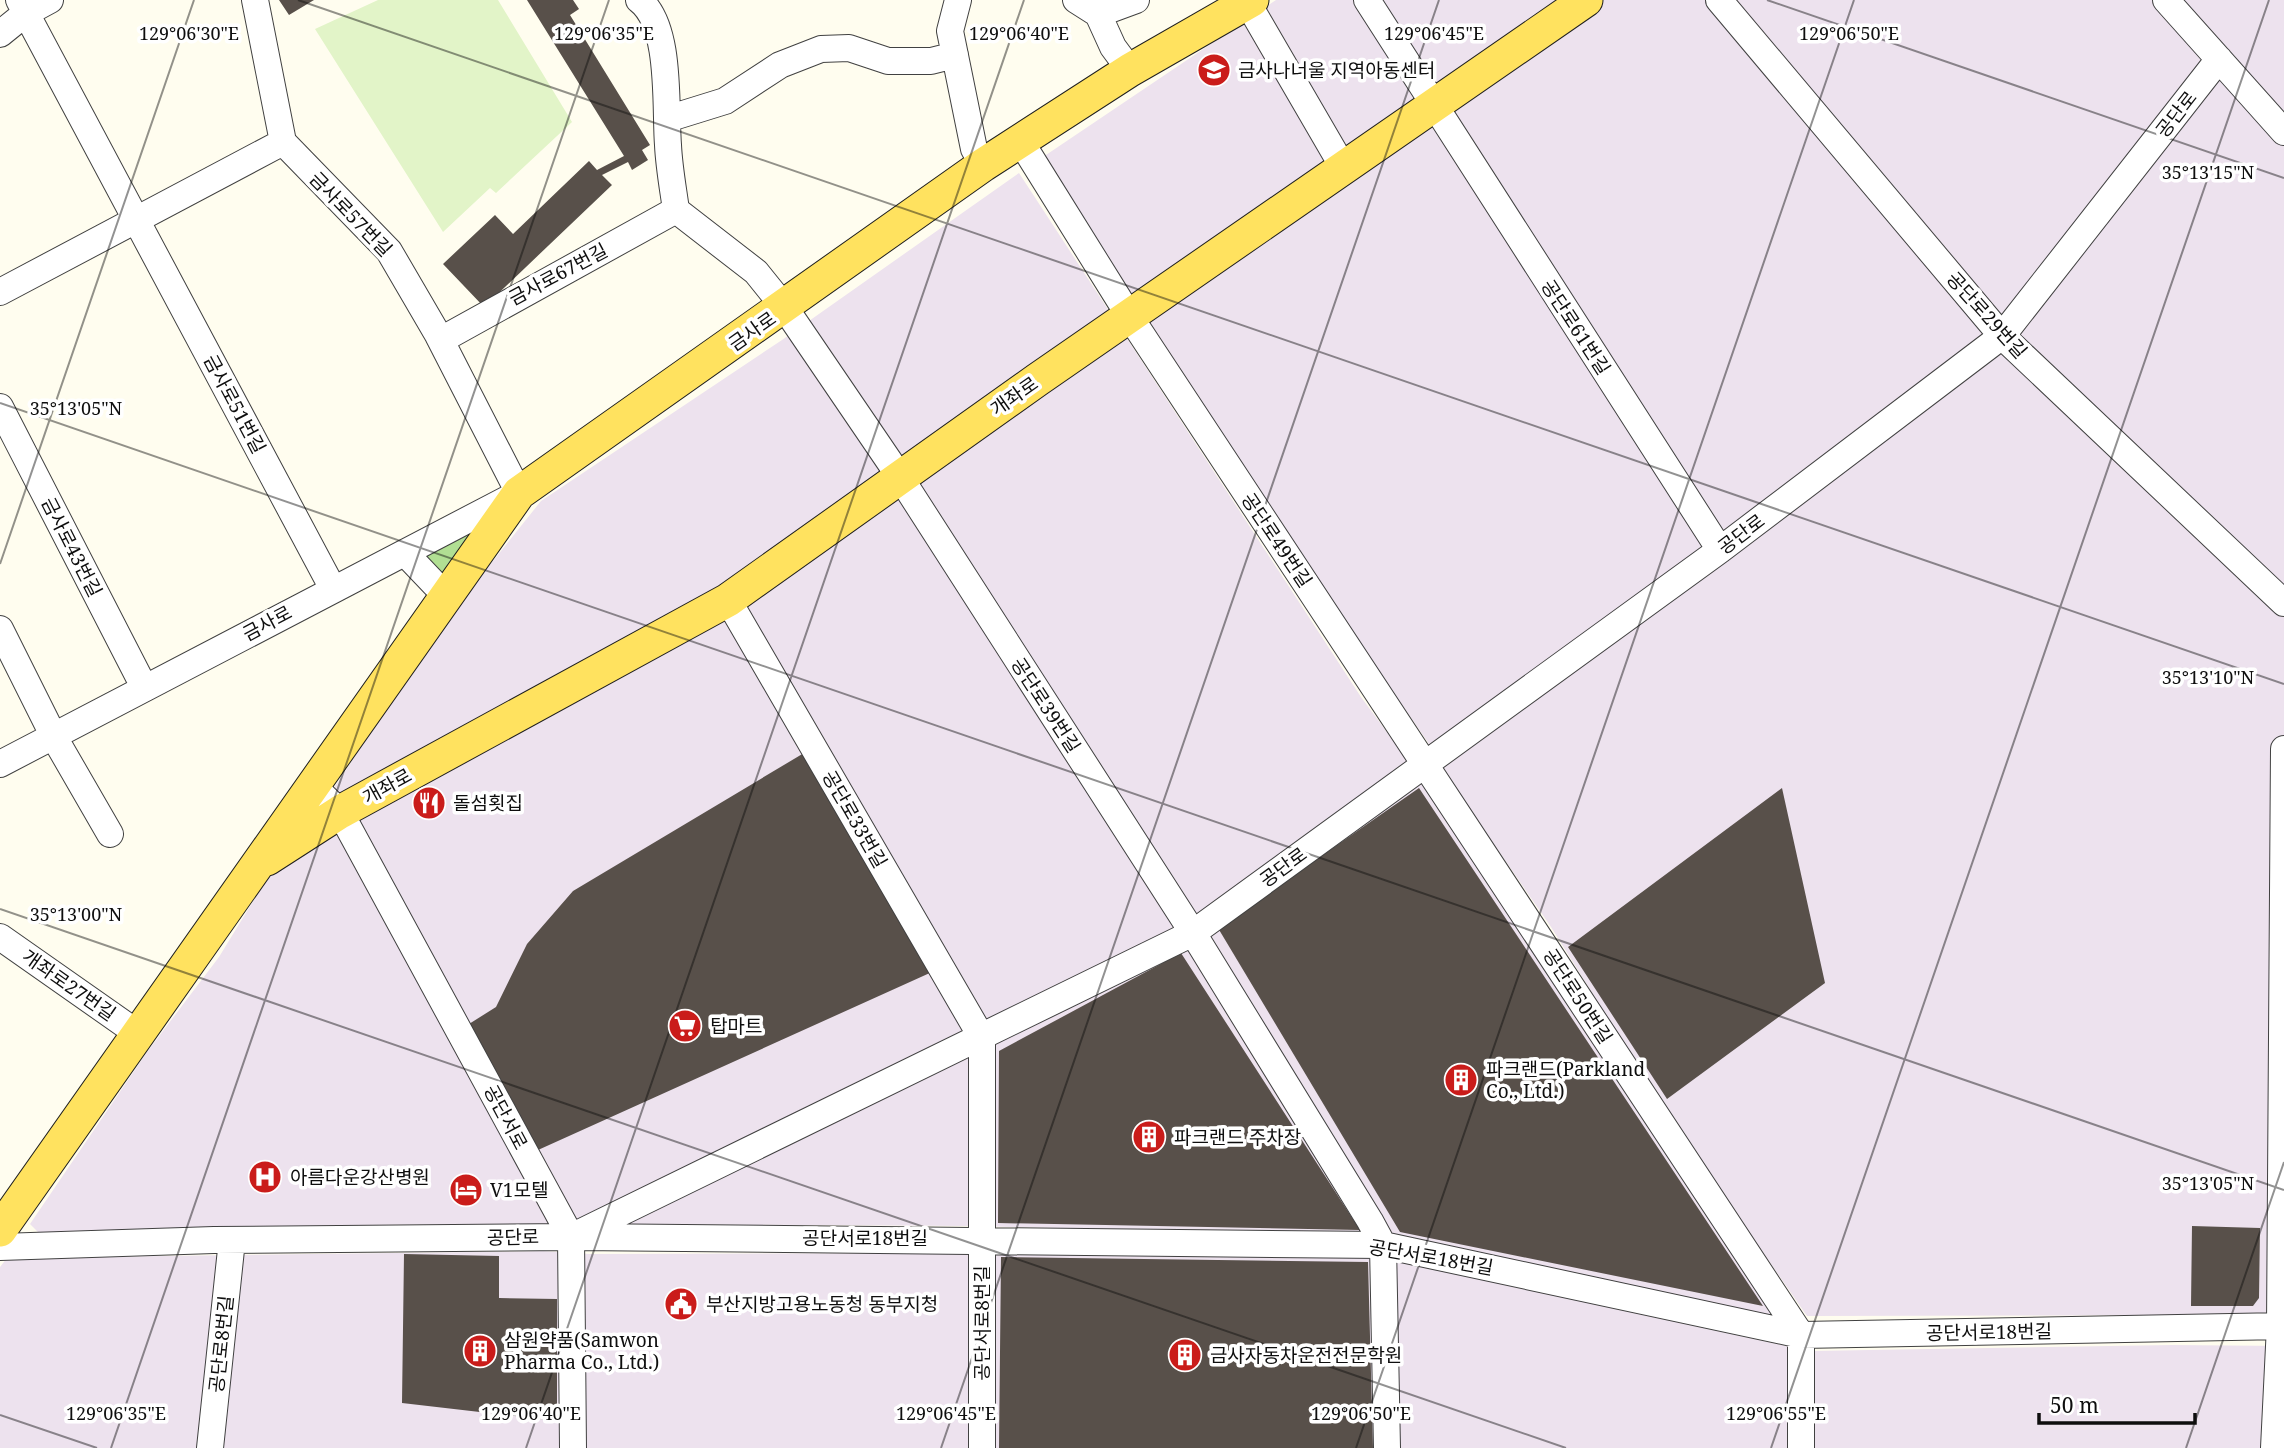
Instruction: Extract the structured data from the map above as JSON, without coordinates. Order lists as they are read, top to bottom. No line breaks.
{"streets":{"main road":["금사로","개좌로"],"street":["공단로","금사로57번길","금사로67번길","공단로29번길","공단로61번길","금사로51번길","공단로49번길","금사로43번길","공단로39번길","공단로33번길","개좌로27번길","공단로50번길","공단서로","공단서로18번길","공단서로8번길","공단로8번길"]},"crossings":[["공단로","공단로29번길"],["공단로","공단로61번길"],["공단로","공단로49번길"],["공단로","공단로39번길"],["공단로","공단로33번길"],["공단로","공단로50번길"],["공단로","공단서로"],["공단로","공단서로18번길"],["공단로","공단로8번길"],["금사로57번길","금사로67번길"],["금사로57번길","금사로"],["공단로61번길","개좌로"],["금사로","개좌로"],["금사로","금사로51번길"],["금사로","금사로43번길"],["금사로","공단서로"],["개좌로","공단로49번길"],["개좌로","공단로39번길"],["개좌로","공단로33번길"],["개좌로","개좌로27번길"],["개좌로","공단서로"],["공단로49번길","공단로50번길"],["공단로50번길","공단서로18번길"],["공단서로","공단서로18번길"],["공단서로18번길","공단서로8번길"]],"places":{"school or university":["금사나너울 지역아동센터"],"restaurant":["돌섬횟집"],"supermarket":["탑마트"],"building":["파크랜드(Parkland Co., Ltd.)","파크랜드 주차장","삼원약품(Samwon Pharma Co., Ltd.)","금사자동차운전전문학원"],"hospital":["아름다운강산병원"],"hotel":["V1모텔"],"public building":["부산지방고용노동청 동부지청"]},"scale_bar":"50 m","coordinates":["129°06'30\"E","129°06'35\"E","129°06'40\"E","129°06'45\"E","129°06'50\"E","35°13'15\"N","35°13'05\"N","35°13'10\"N","35°13'00\"N","129°06'55\"E"]}
